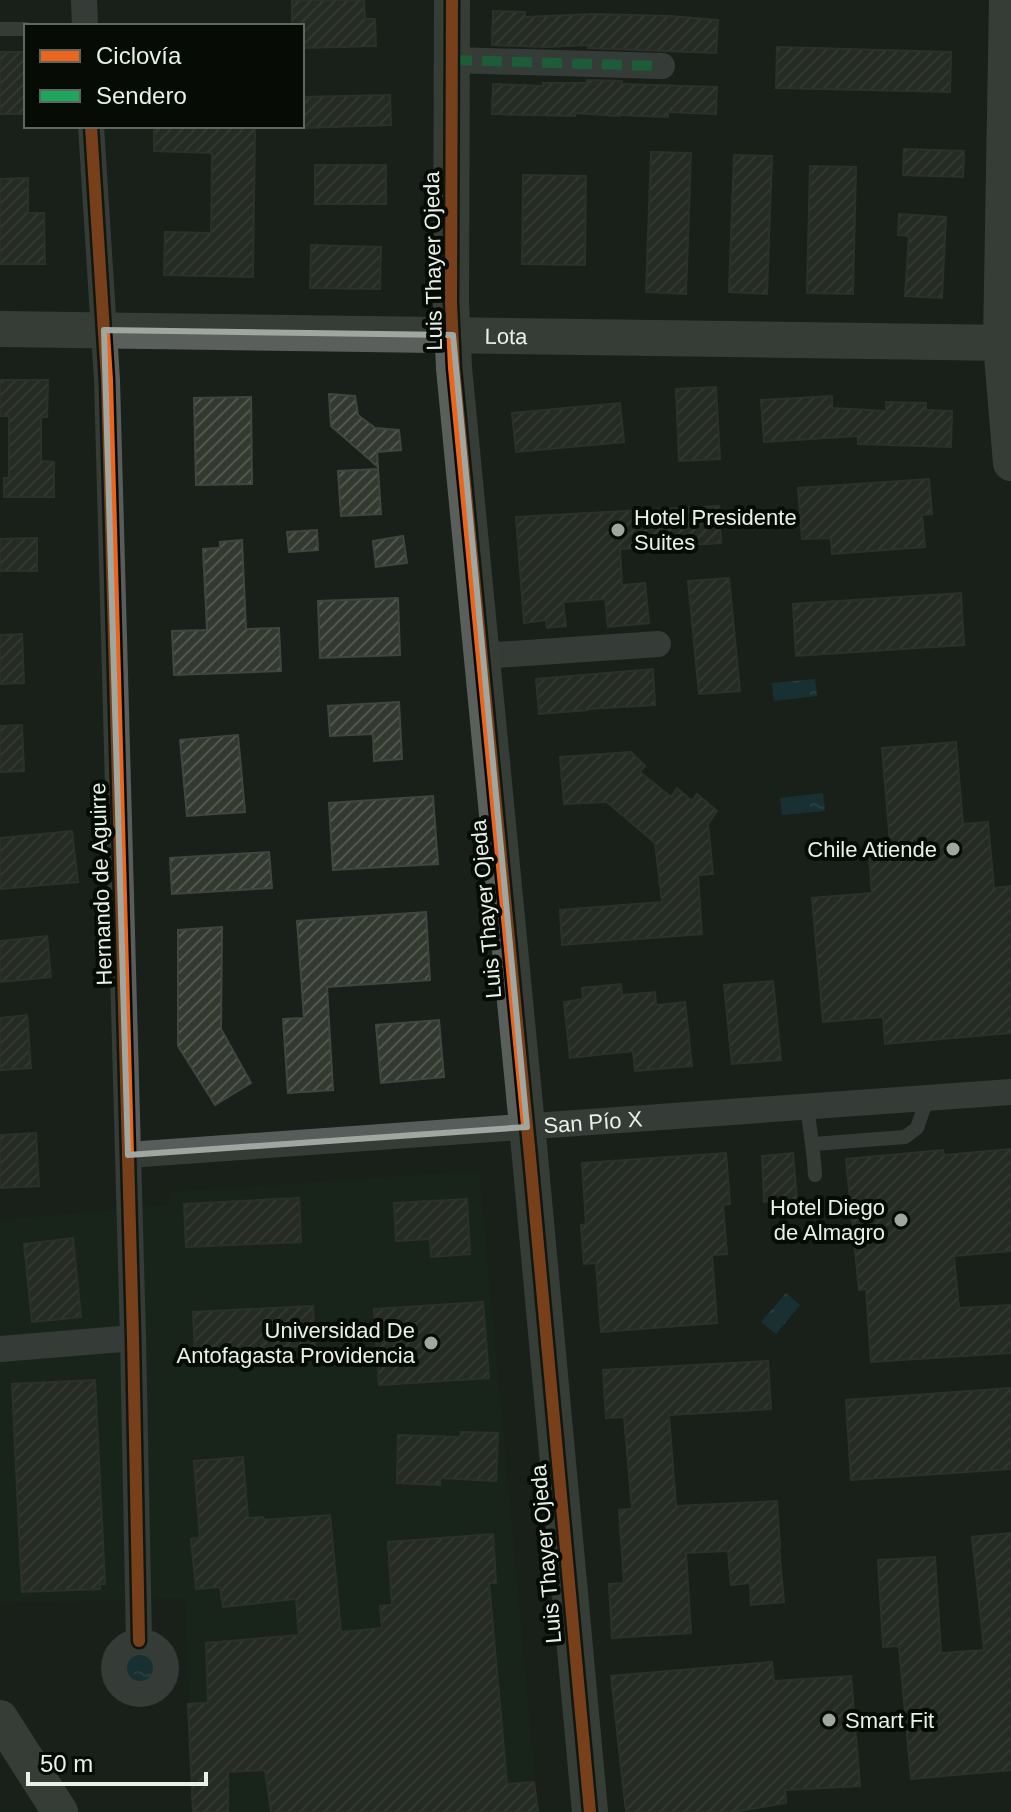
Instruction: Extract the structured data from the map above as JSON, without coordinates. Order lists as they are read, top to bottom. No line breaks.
{"streets":{"street":["Luis Thayer Ojeda","Lota","Hernando de Aguirre","San Pío X"]},"crossings":[["Luis Thayer Ojeda","Lota"],["Luis Thayer Ojeda","San Pío X"],["Lota","Hernando de Aguirre"],["Hernando de Aguirre","San Pío X"]],"places":["Hotel Presidente Suites","Chile Atiende","Hotel Diego de Almagro","Universidad De Antofagasta Providencia","Smart Fit"],"legend":["Ciclovía","Sendero"],"scale_bar":"50 m"}
